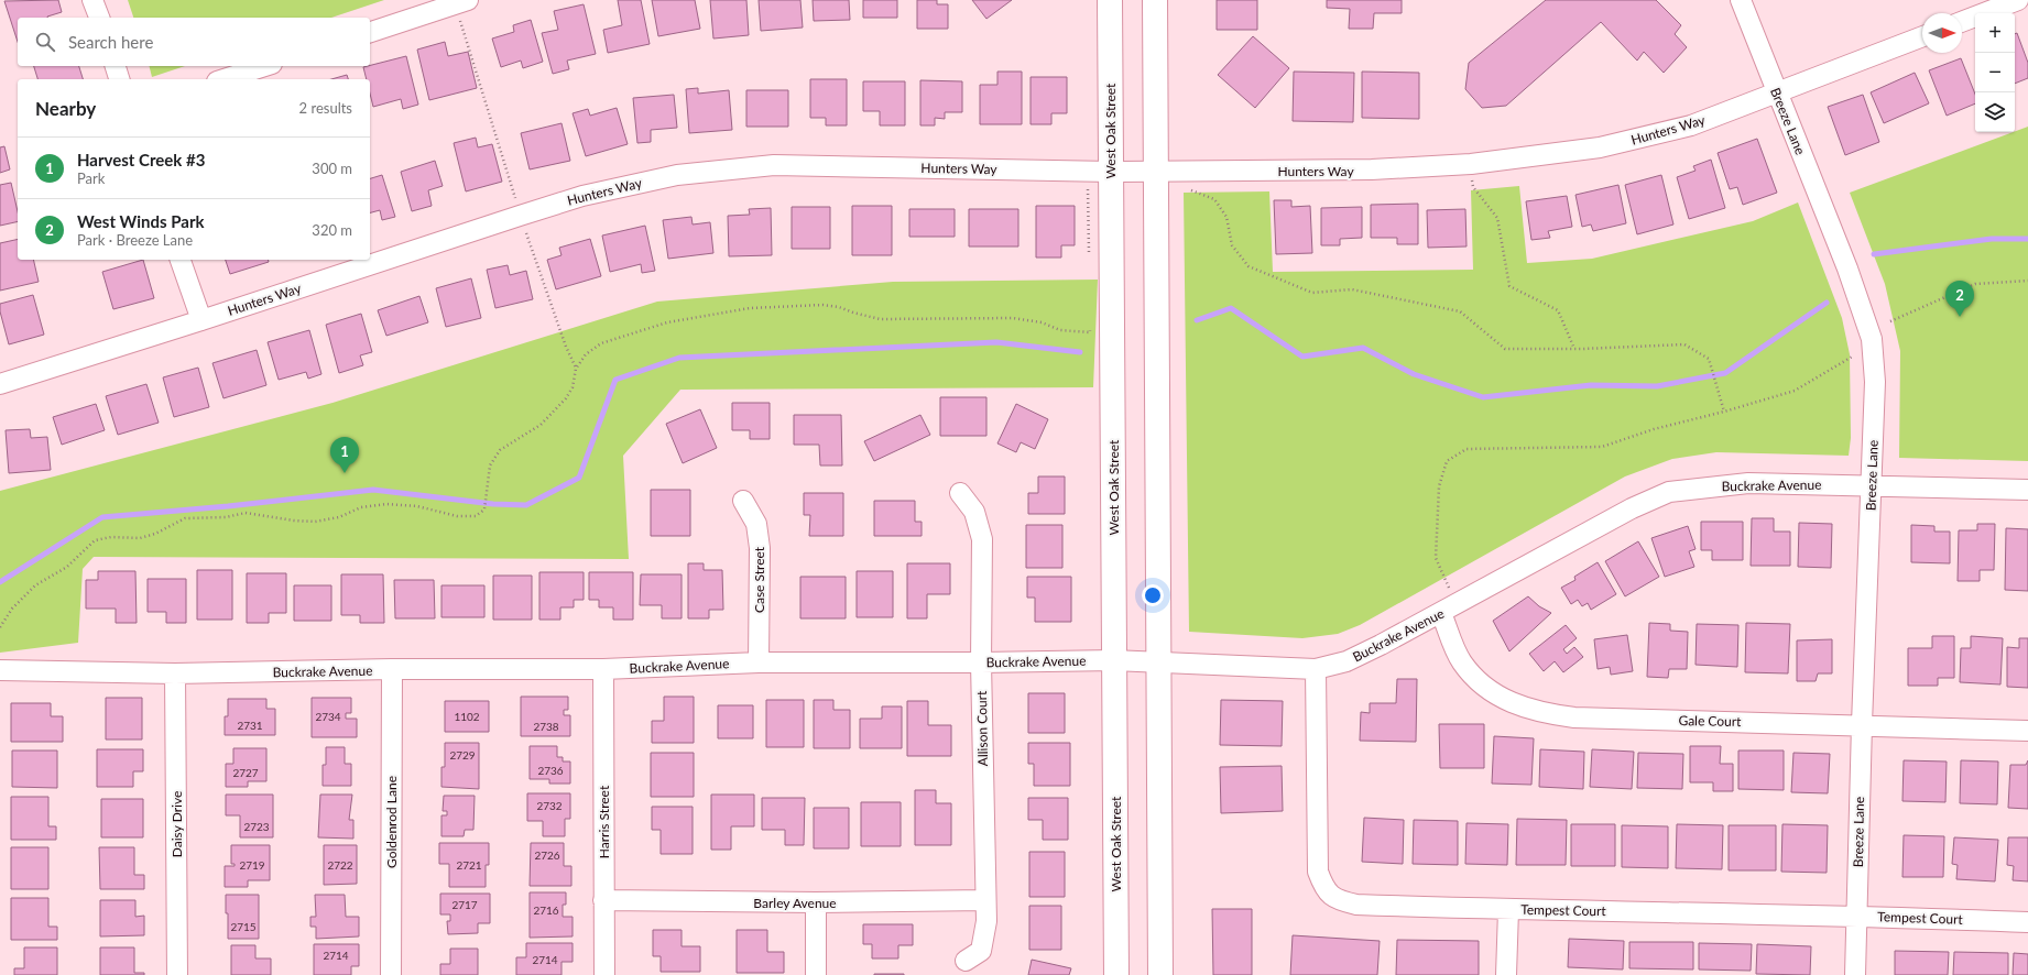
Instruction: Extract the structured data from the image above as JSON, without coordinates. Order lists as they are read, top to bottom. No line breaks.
{"streets":{"main road":["West Oak Street"],"street":["Breeze Lane","Hunters Way","Buckrake Avenue","Case Street","Gale Court","Allison Court","Goldenrod Lane","Harris Street","Daisy Drive","Barley Avenue","Tempest Court"]},"crossings":[["Breeze Lane","Hunters Way"],["Breeze Lane","Buckrake Avenue"],["Breeze Lane","Gale Court"],["Breeze Lane","Tempest Court"],["Hunters Way","West Oak Street"],["West Oak Street","Buckrake Avenue"],["Buckrake Avenue","Case Street"],["Buckrake Avenue","Gale Court"],["Buckrake Avenue","Allison Court"],["Buckrake Avenue","Goldenrod Lane"],["Buckrake Avenue","Harris Street"],["Buckrake Avenue","Daisy Drive"],["Buckrake Avenue","Tempest Court"],["Allison Court","Barley Avenue"],["Harris Street","Barley Avenue"]],"house_numbers":["2734","1102","2731","2738","2729","2736","2727","2732","2723","2726","2719","2722","2721","2717","2716","2715","2714","2714"],"north":"right","page":{"map_buttons":["+","−"],"search":"Search here","heading":["Nearby","2 results"],"list":[{"mark":"1","name":"Harvest Creek #3","note":"Park","value":"300 m"},{"mark":"2","name":"West Winds Park","note":"Park · Breeze Lane","value":"320 m"}],"pins":["2","1"]}}
